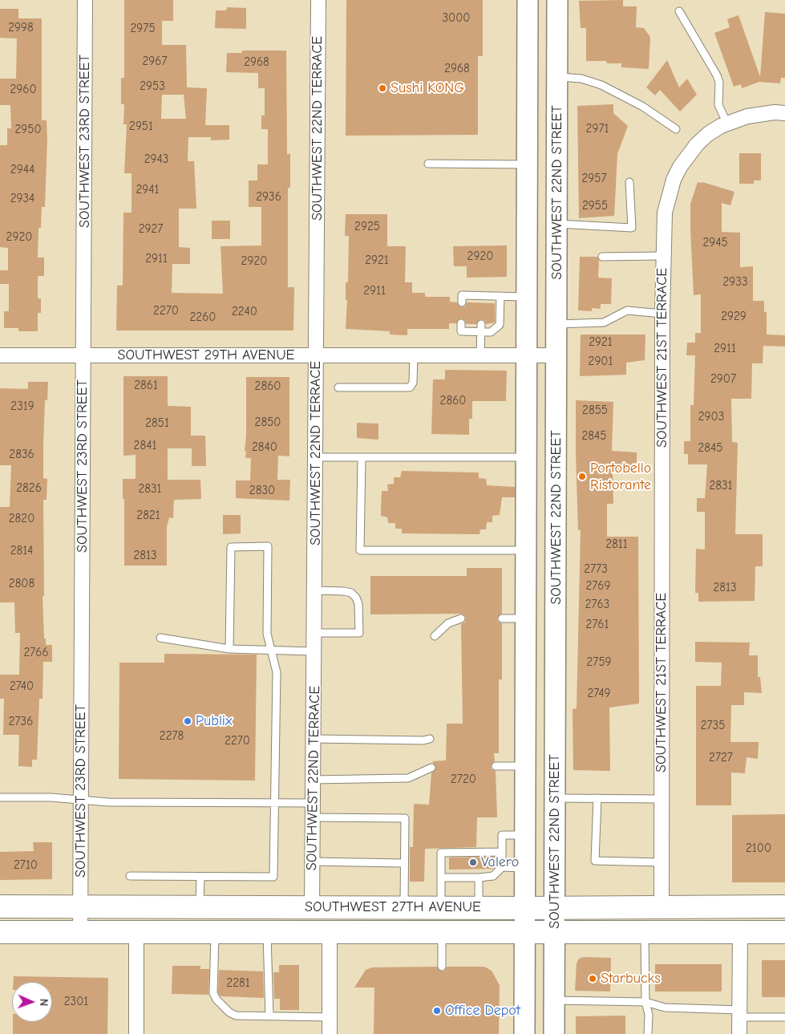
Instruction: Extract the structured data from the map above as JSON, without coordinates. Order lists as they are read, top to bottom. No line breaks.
{"streets":{"highway":["SOUTHWEST 27TH AVENUE"],"main road":["SOUTHWEST 22ND STREET"],"street":["SOUTHWEST 22ND TERRACE","SOUTHWEST 23RD STREET","SOUTHWEST 29TH AVENUE","SOUTHWEST 21ST TERRACE"]},"crossings":[["SOUTHWEST 22ND TERRACE","SOUTHWEST 29TH AVENUE"],["SOUTHWEST 22ND TERRACE","SOUTHWEST 27TH AVENUE"],["SOUTHWEST 23RD STREET","SOUTHWEST 29TH AVENUE"],["SOUTHWEST 23RD STREET","SOUTHWEST 27TH AVENUE"],["SOUTHWEST 22ND STREET","SOUTHWEST 29TH AVENUE"],["SOUTHWEST 22ND STREET","SOUTHWEST 27TH AVENUE"],["SOUTHWEST 21ST TERRACE","SOUTHWEST 27TH AVENUE"]],"places":["Sushi KONG","Portobello Ristorante","Publix","Valero","Starbucks","Office Depot"],"house_numbers":["3000","2998","2975","2967","2968","2968","2953","2960","2951","2971","2950","2943","2944","2957","2941","2936","2934","2955","2925","2927","2920","2945","2920","2911","2921","2920","2933","2911","2270","2240","2929","2260","2921","2911","2901","2907","2861","2860","2860","2319","2855","2903","2850","2851","2845","2841","2840","2845","2836","2831","2826","2831","2830","2821","2820","2811","2814","2813","2773","2808","2769","2813","2763","2761","2766","2759","2740","2749","2736","2735","2278","2270","2727","2720","2100","2710","2281","2301"],"north":"right"}
